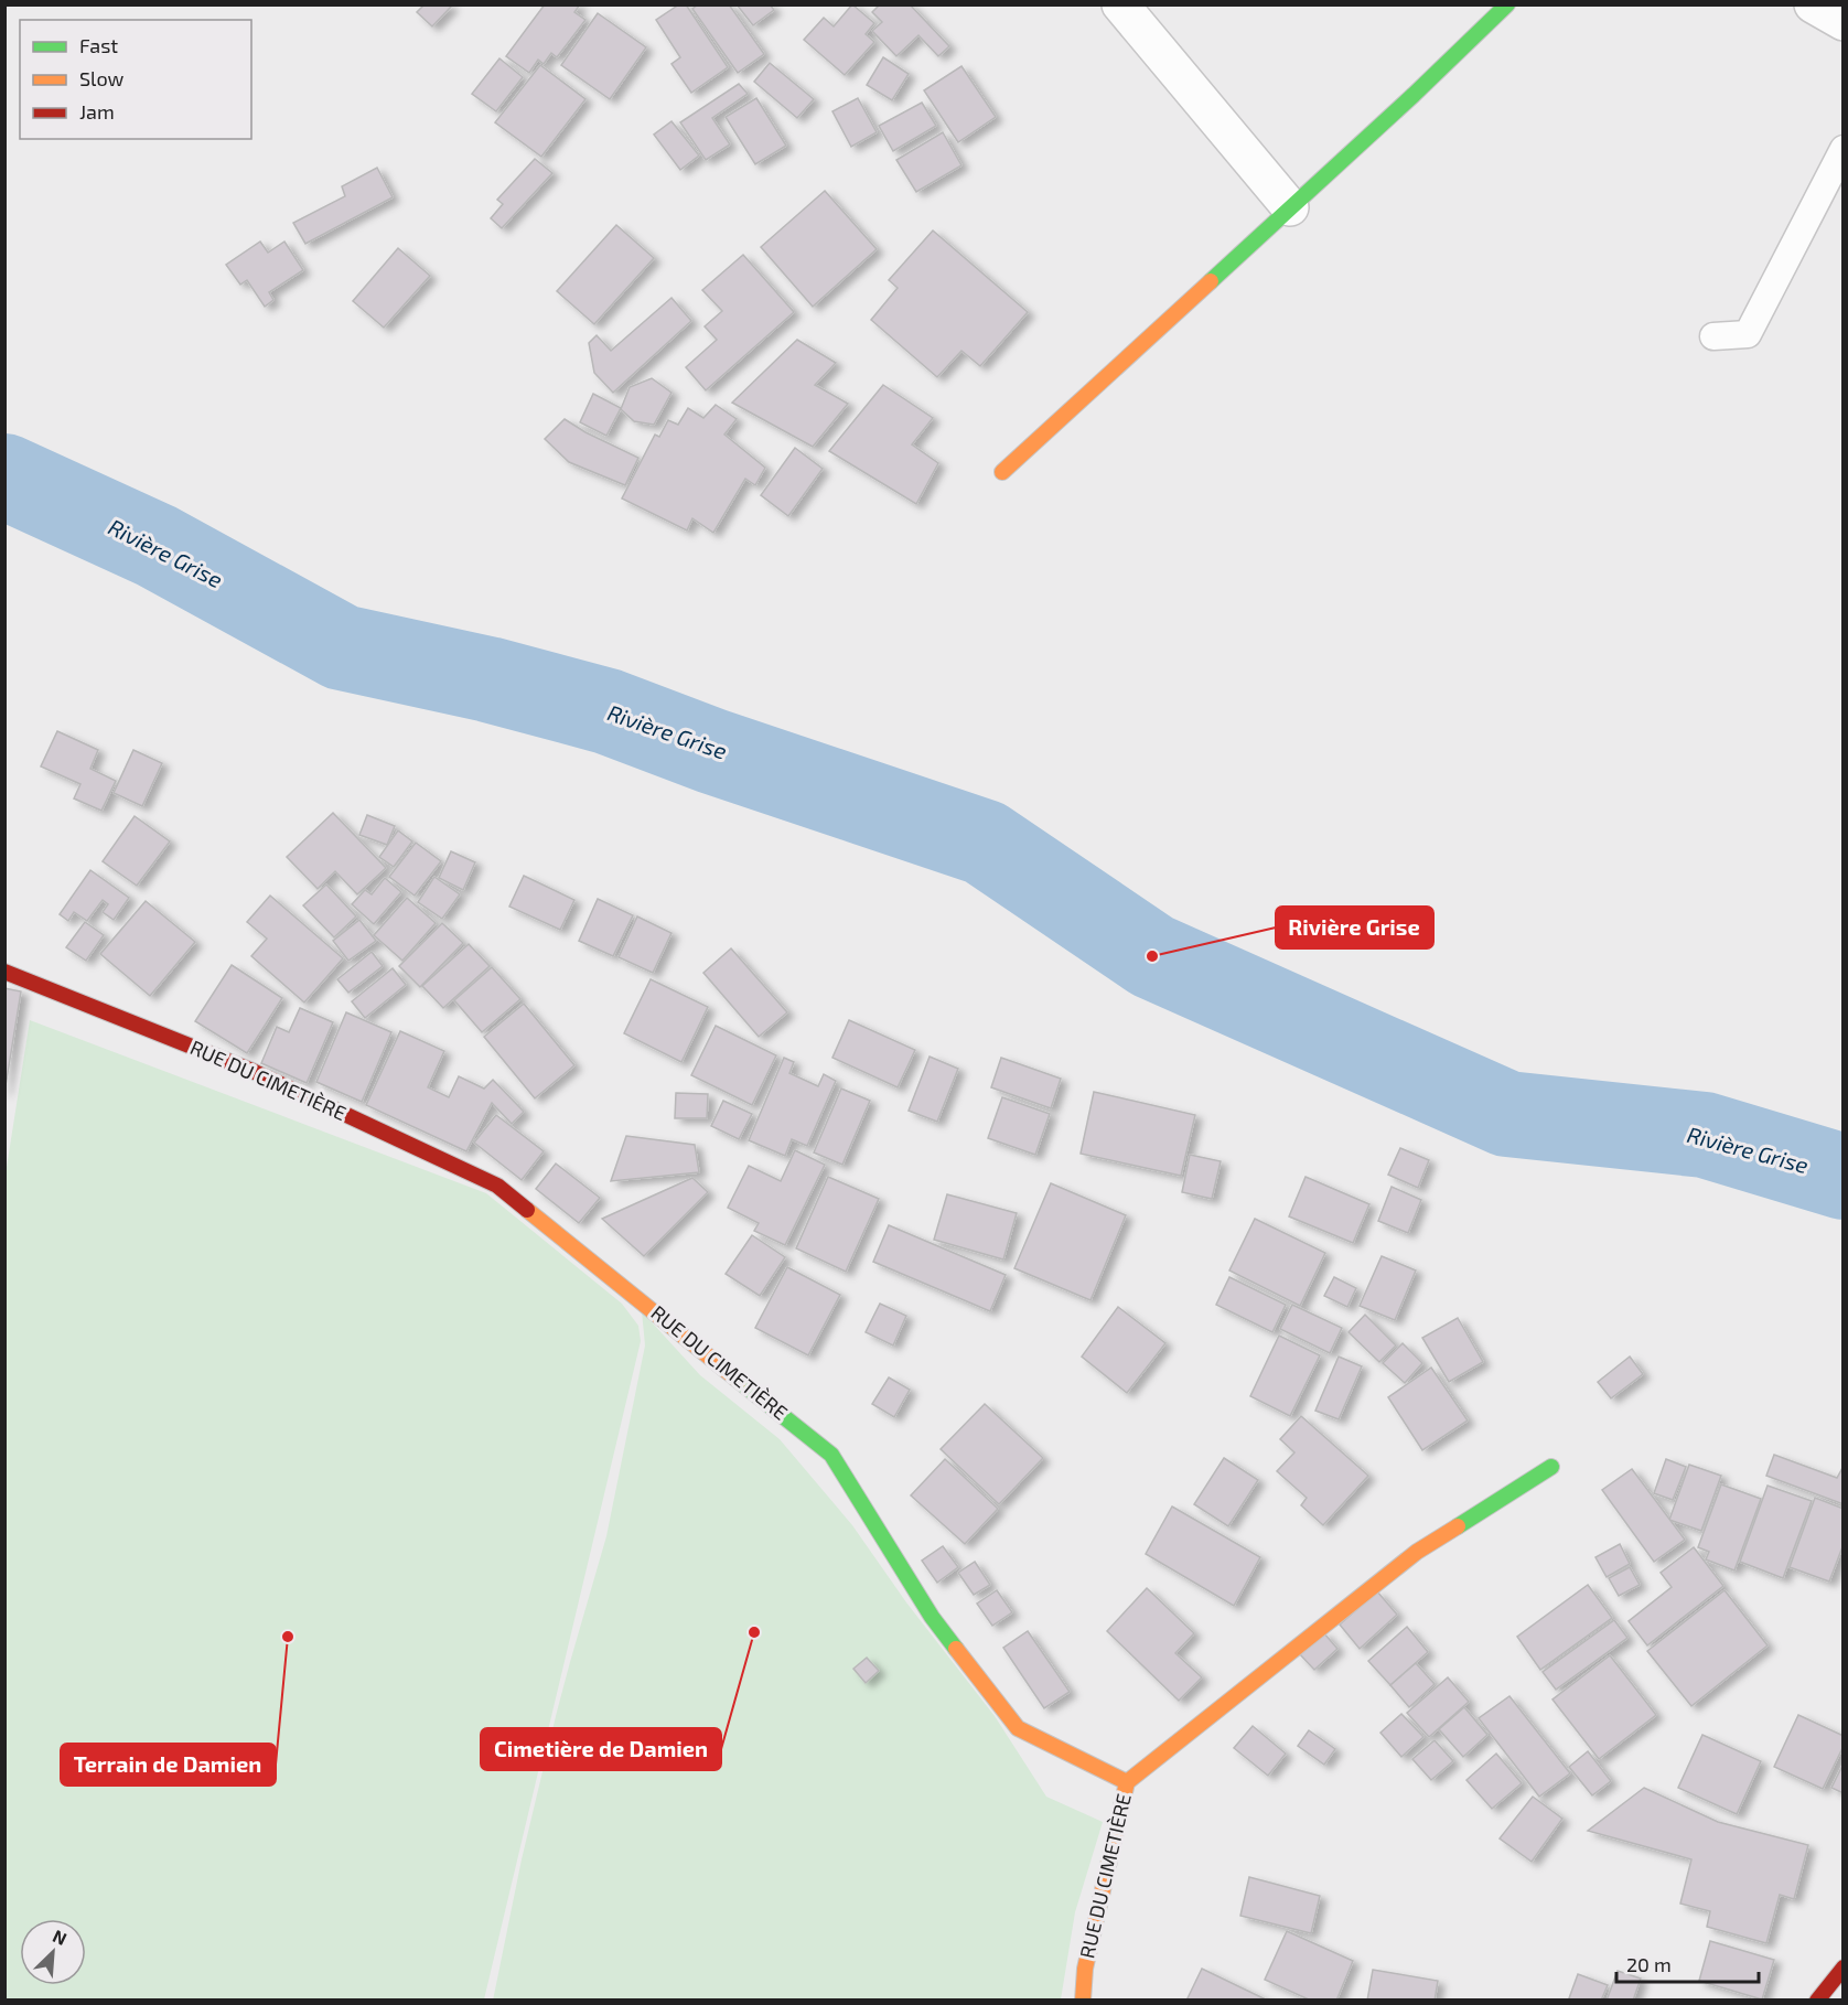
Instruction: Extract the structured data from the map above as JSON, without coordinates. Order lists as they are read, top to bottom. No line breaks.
{"streets":{"street":["RUE DU CIMETIÈRE"]},"water":["Rivière Grise"],"places":["Rivière Grise","Cimetière de Damien","Terrain de Damien"],"legend":["Fast","Slow","Jam"],"scale_bar":"20 m","north":"top right"}
